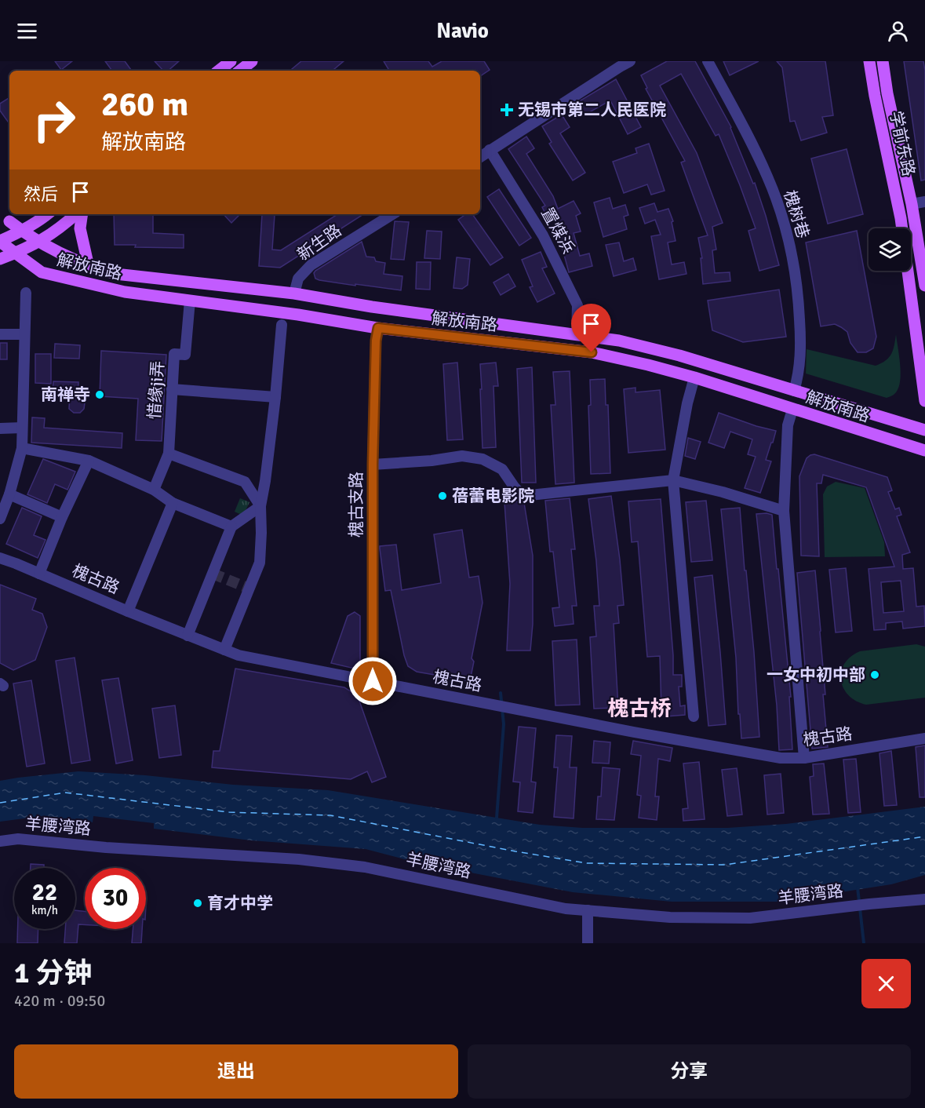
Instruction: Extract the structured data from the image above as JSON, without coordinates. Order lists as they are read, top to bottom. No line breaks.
{"streets":{"main road":["学前东路","解放南路"],"street":["槐树巷","置煤浜","新生路","惜缘ji弄","槐古支路","槐古路","羊腰湾路"]},"crossings":[["槐树巷","解放南路"],["置煤浜","解放南路"],["新生路","解放南路"],["解放南路","惜缘ji弄"],["解放南路","槐古支路"],["槐古支路","槐古路"]],"districts":["槐古桥"],"places":{"health":["无锡市第二人民医院"],"other":["南禅寺","蓓蕾电影院","一女中初中部","育才中学"]},"page":{"header":"Navio","turn":["260 m","解放南路"],"then":"然后","speed":"22 km/h","limit":"30","heading":["1 分钟","420 m · 09:50"],"buttons":["退出","分享"]}}
